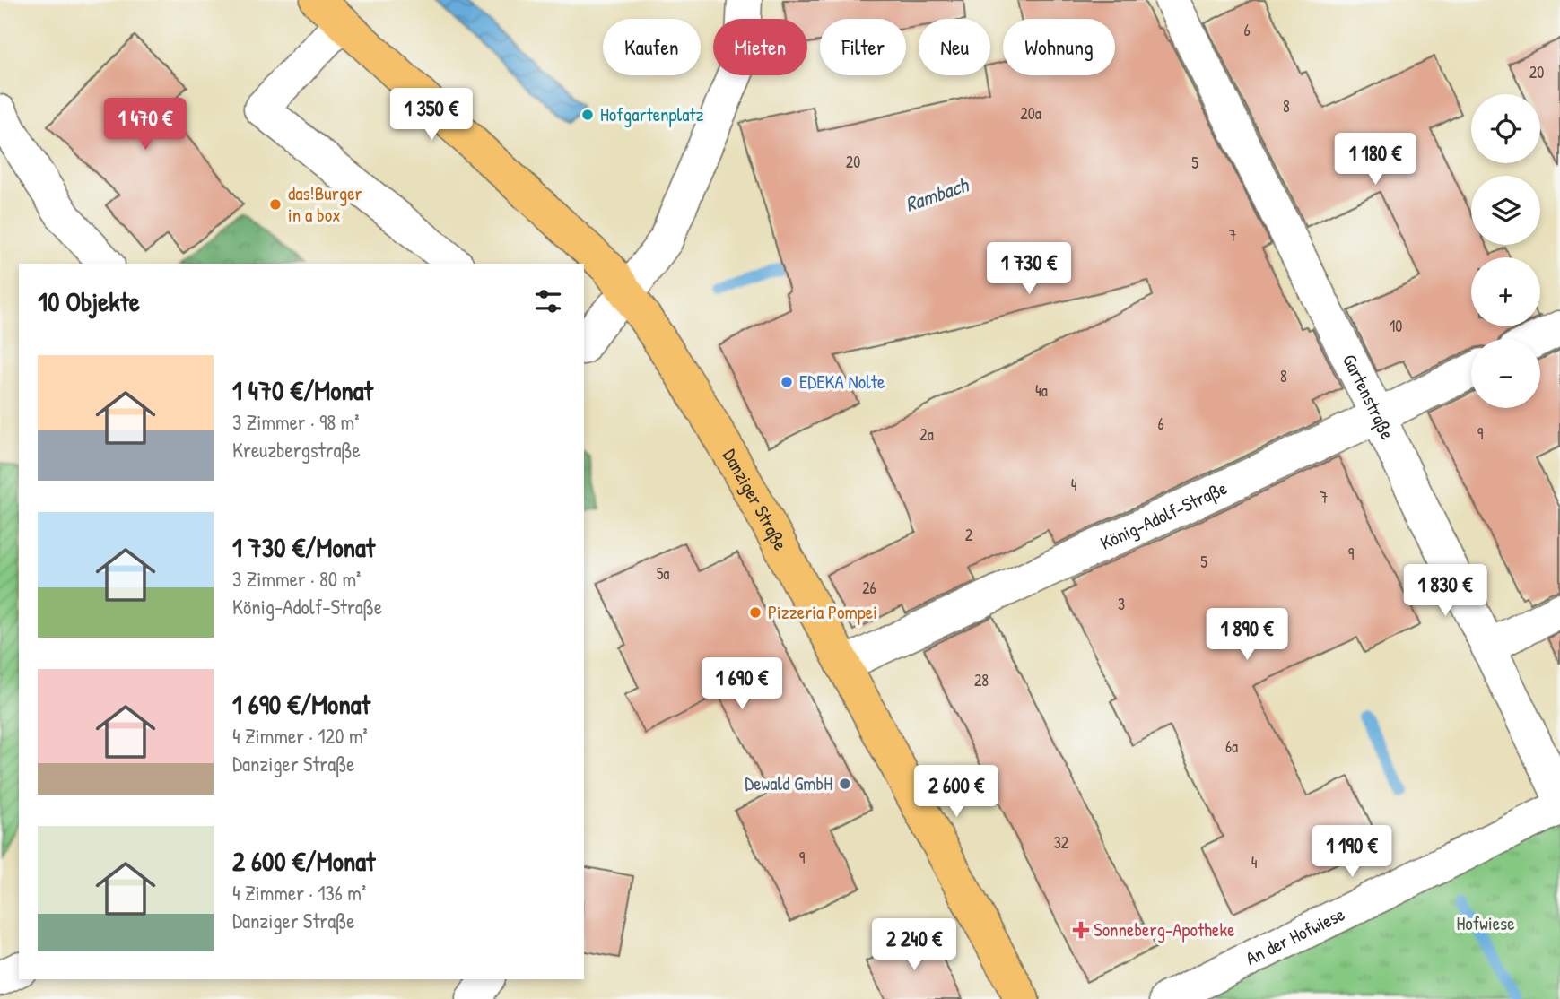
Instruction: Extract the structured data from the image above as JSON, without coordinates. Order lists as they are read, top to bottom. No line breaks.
{"streets":{"main road":["Danziger Straße"],"street":["Gartenstraße","König-Adolf-Straße","An der Hofwiese"]},"crossings":[["Gartenstraße","König-Adolf-Straße"],["Danziger Straße","König-Adolf-Straße"]],"water":["Rambach"],"parks":["Hofwiese"],"places":{"other":["Hofgartenplatz","das!Burger in a box","EDEKA Nolte","Pizzeria Pompei","Dewald GmbH"],"health":["Sonneberg-Apotheke"]},"house_numbers":["6","20","8","20a","20","5","7","10","8","4a","6","9","2a","4","7","2","9","5","5a","26","3","28","6a","32","9","4"],"page":{"chip":["Kaufen","Mieten","Filter","Neu","Wohnung"],"price":["1 350 €","1 470 €","1 180 €","1 730 €","1 830 €","1 890 €","1 690 €","2 600 €","1 190 €","2 240 €"],"map_buttons":["+","−"],"heading":"10 Objekte","list":[{"name":"1 470 €/Monat","note":"3 Zimmer · 98 m² · Kreuzbergstraße"},{"name":"1 730 €/Monat","note":"3 Zimmer · 80 m² · König-Adolf-Straße"},{"name":"1 690 €/Monat","note":"4 Zimmer · 120 m² · Danziger Straße"},{"name":"2 600 €/Monat","note":"4 Zimmer · 136 m² · Danziger Straße"}]}}
